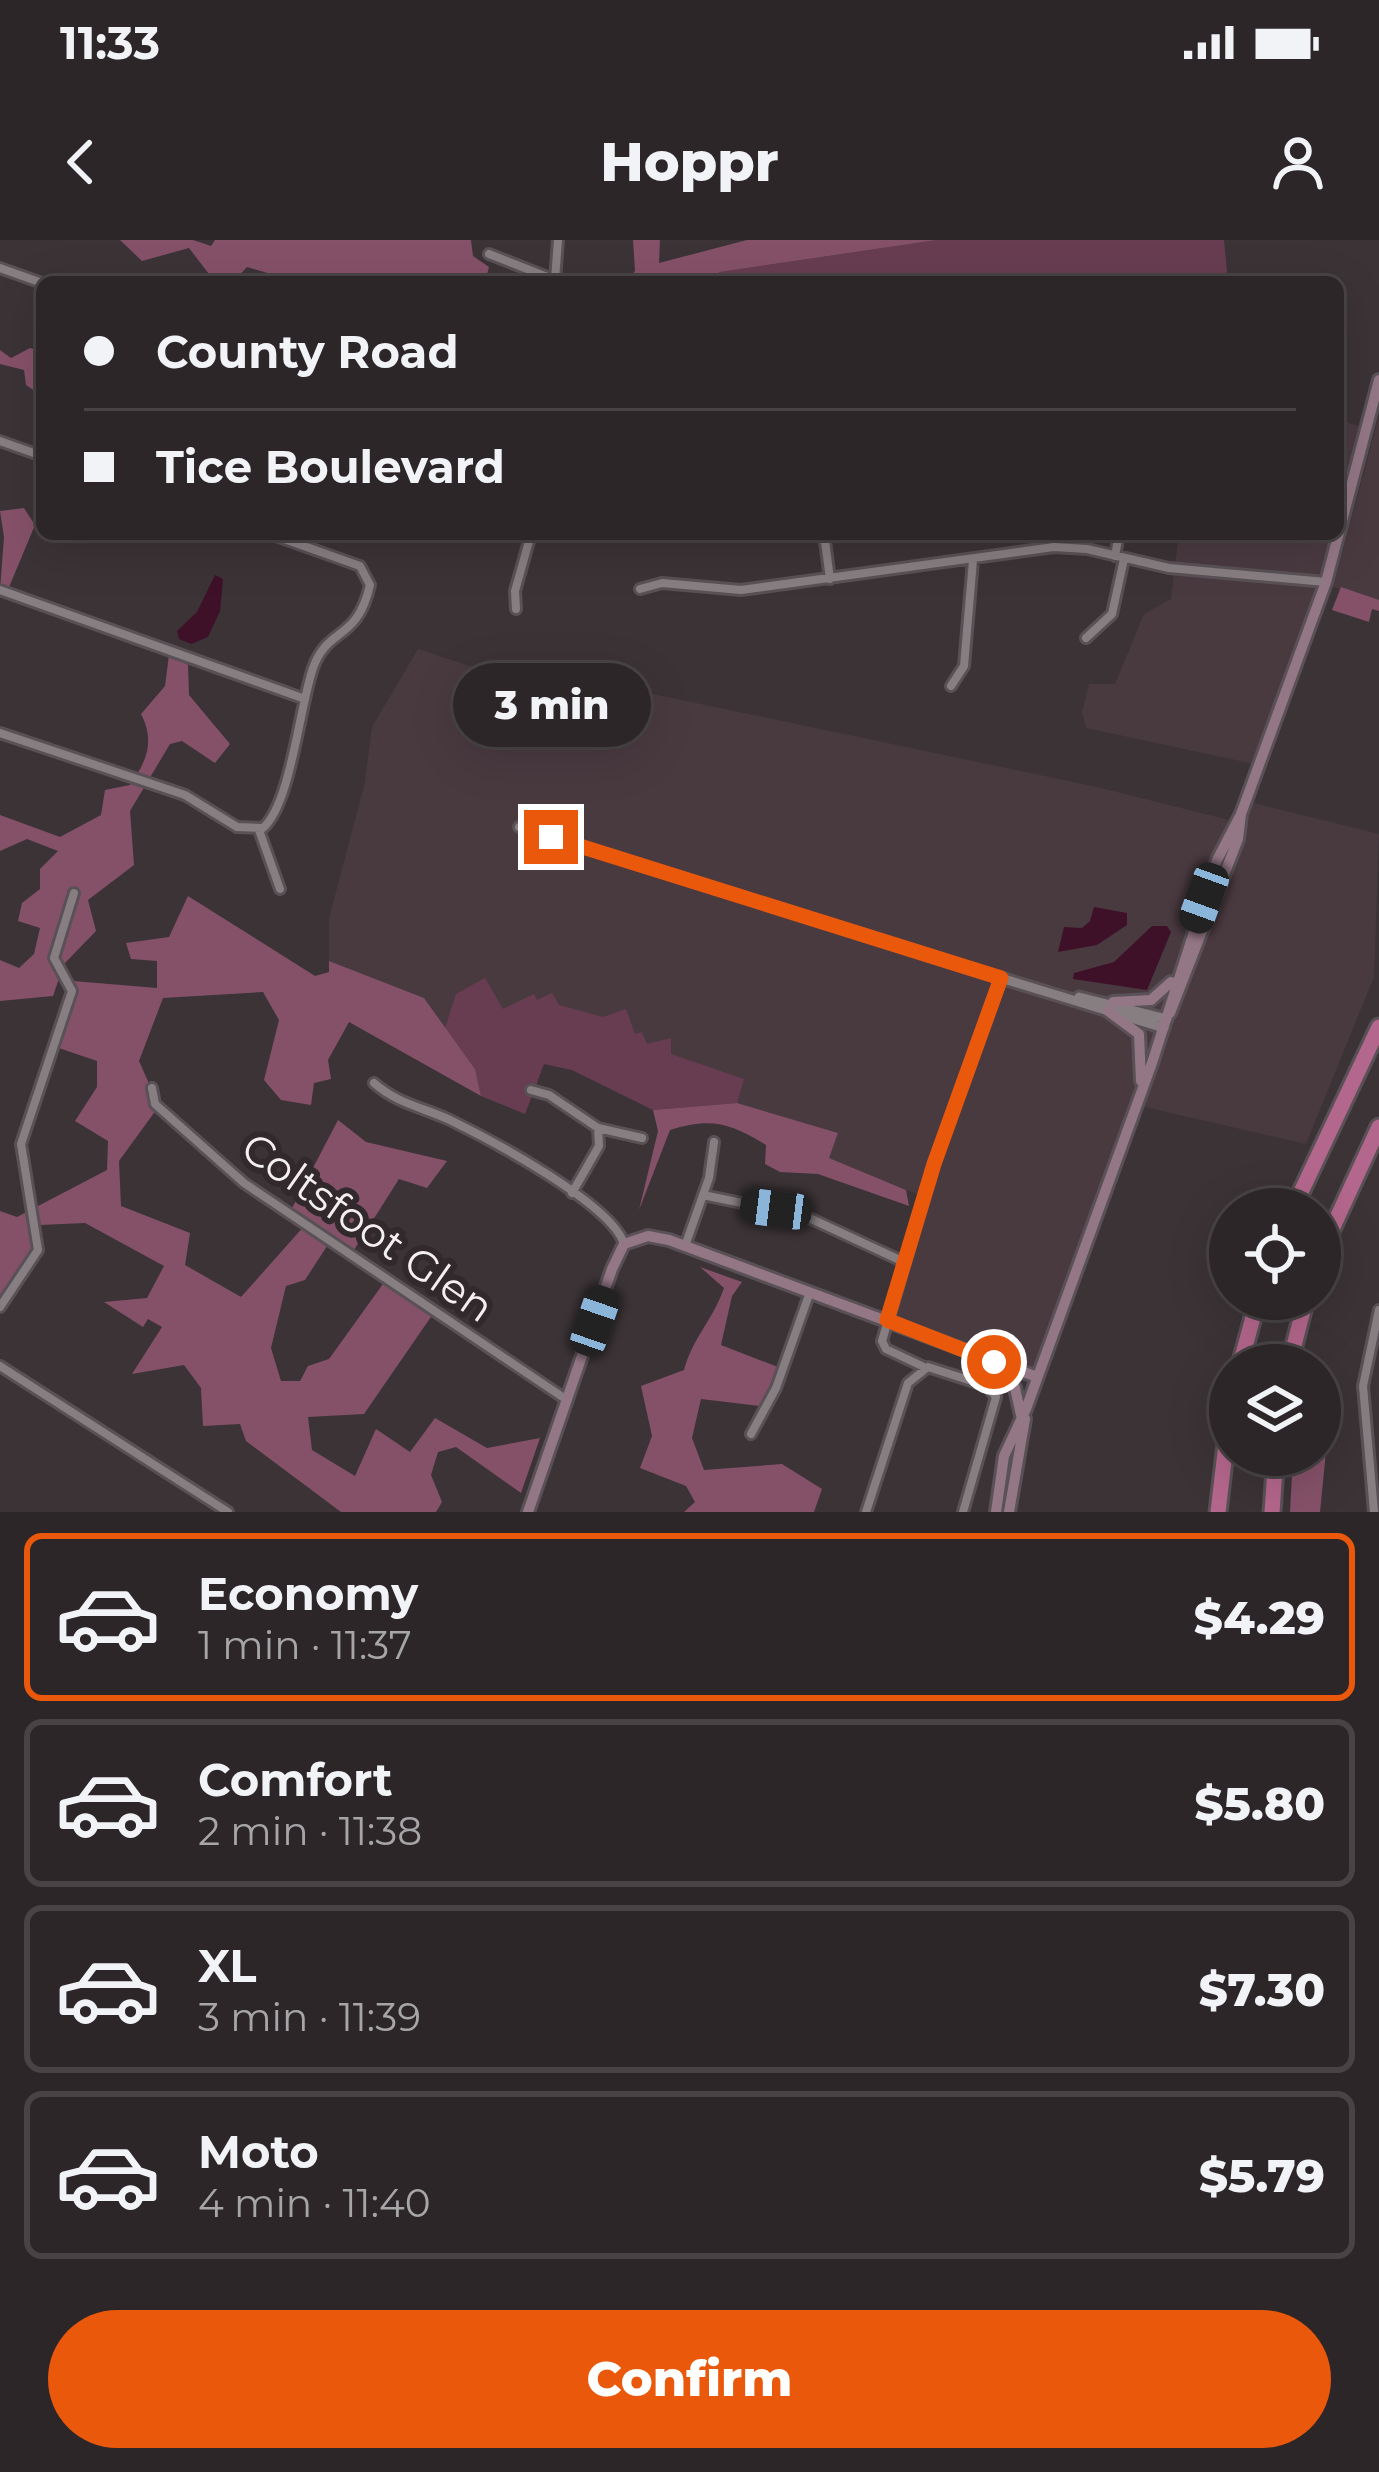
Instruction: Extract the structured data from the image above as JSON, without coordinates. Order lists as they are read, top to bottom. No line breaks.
{"streets":{"street":["Coltsfoot Glen"]},"page":{"status":"11:33","header":"Hoppr","banner":["County Road","Tice Boulevard"],"bubble":"3 min","list":[{"name":"Economy","note":"1 min · 11:37","value":"$4.29"},{"name":"Comfort","note":"2 min · 11:38","value":"$5.80"},{"name":"XL","note":"3 min · 11:39","value":"$7.30"},{"name":"Moto","note":"4 min · 11:40","value":"$5.79"}],"buttons":"Confirm"}}
